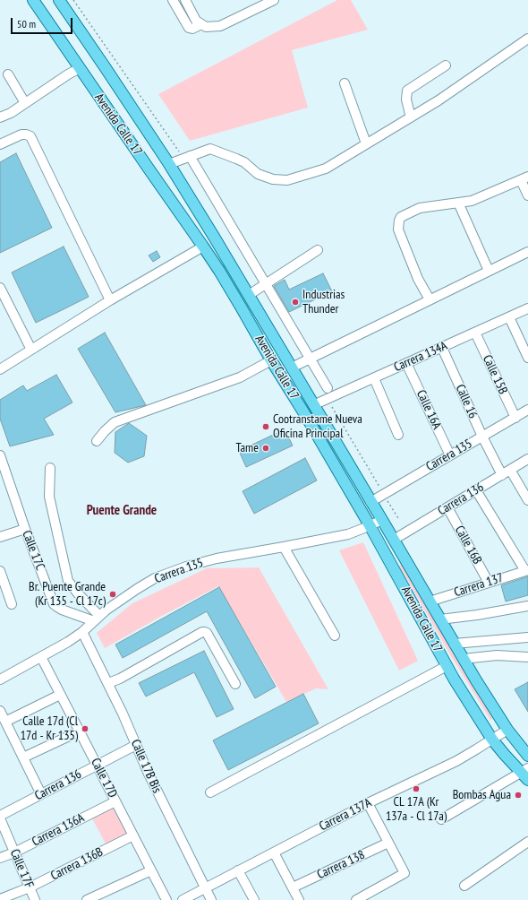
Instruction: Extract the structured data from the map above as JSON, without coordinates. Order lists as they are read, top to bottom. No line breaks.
{"streets":{"main road":["Avenida Calle 17"],"street":["Carrera 134A","Calle 15B","Calle 16","Calle 16A","Carrera 135","Carrera 136","Calle 16B","Calle 17C","Carrera 137","Calle 17B Bis","Calle 17D","Carrera 137A","Carrera 136A","Carrera 136B","Carrera 138","Calle 17F"]},"crossings":[["Avenida Calle 17","Carrera 134A"],["Avenida Calle 17","Carrera 135"],["Avenida Calle 17","Carrera 136"],["Avenida Calle 17","Carrera 137"],["Avenida Calle 17","Carrera 137A"],["Carrera 134A","Calle 15B"],["Carrera 134A","Calle 16"],["Carrera 134A","Calle 16A"],["Calle 15B","Carrera 135"],["Calle 16","Carrera 135"],["Calle 16","Carrera 136"],["Calle 16A","Carrera 135"],["Carrera 135","Calle 17C"],["Carrera 135","Calle 17B Bis"],["Carrera 135","Calle 17D"],["Carrera 136","Calle 16B"],["Carrera 136","Calle 17B Bis"],["Carrera 136","Calle 17D"],["Carrera 136","Calle 17F"],["Calle 16B","Carrera 137"],["Calle 17B Bis","Carrera 137A"],["Calle 17D","Carrera 136A"],["Calle 17D","Carrera 136B"],["Carrera 136A","Calle 17F"],["Carrera 136B","Calle 17F"]],"districts":["Puente Grande"],"places":["Industrias Thunder","Cootranstame Nueva Oficina Principal","Tame","Br. Puente Grande (Kr 135 - Cl 17c)","Calle 17d (Cl 17d - Kr 135)","CL 17A (Kr 137a - Cl 17a)","Bombas Agua"],"scale_bar":"50 m"}
